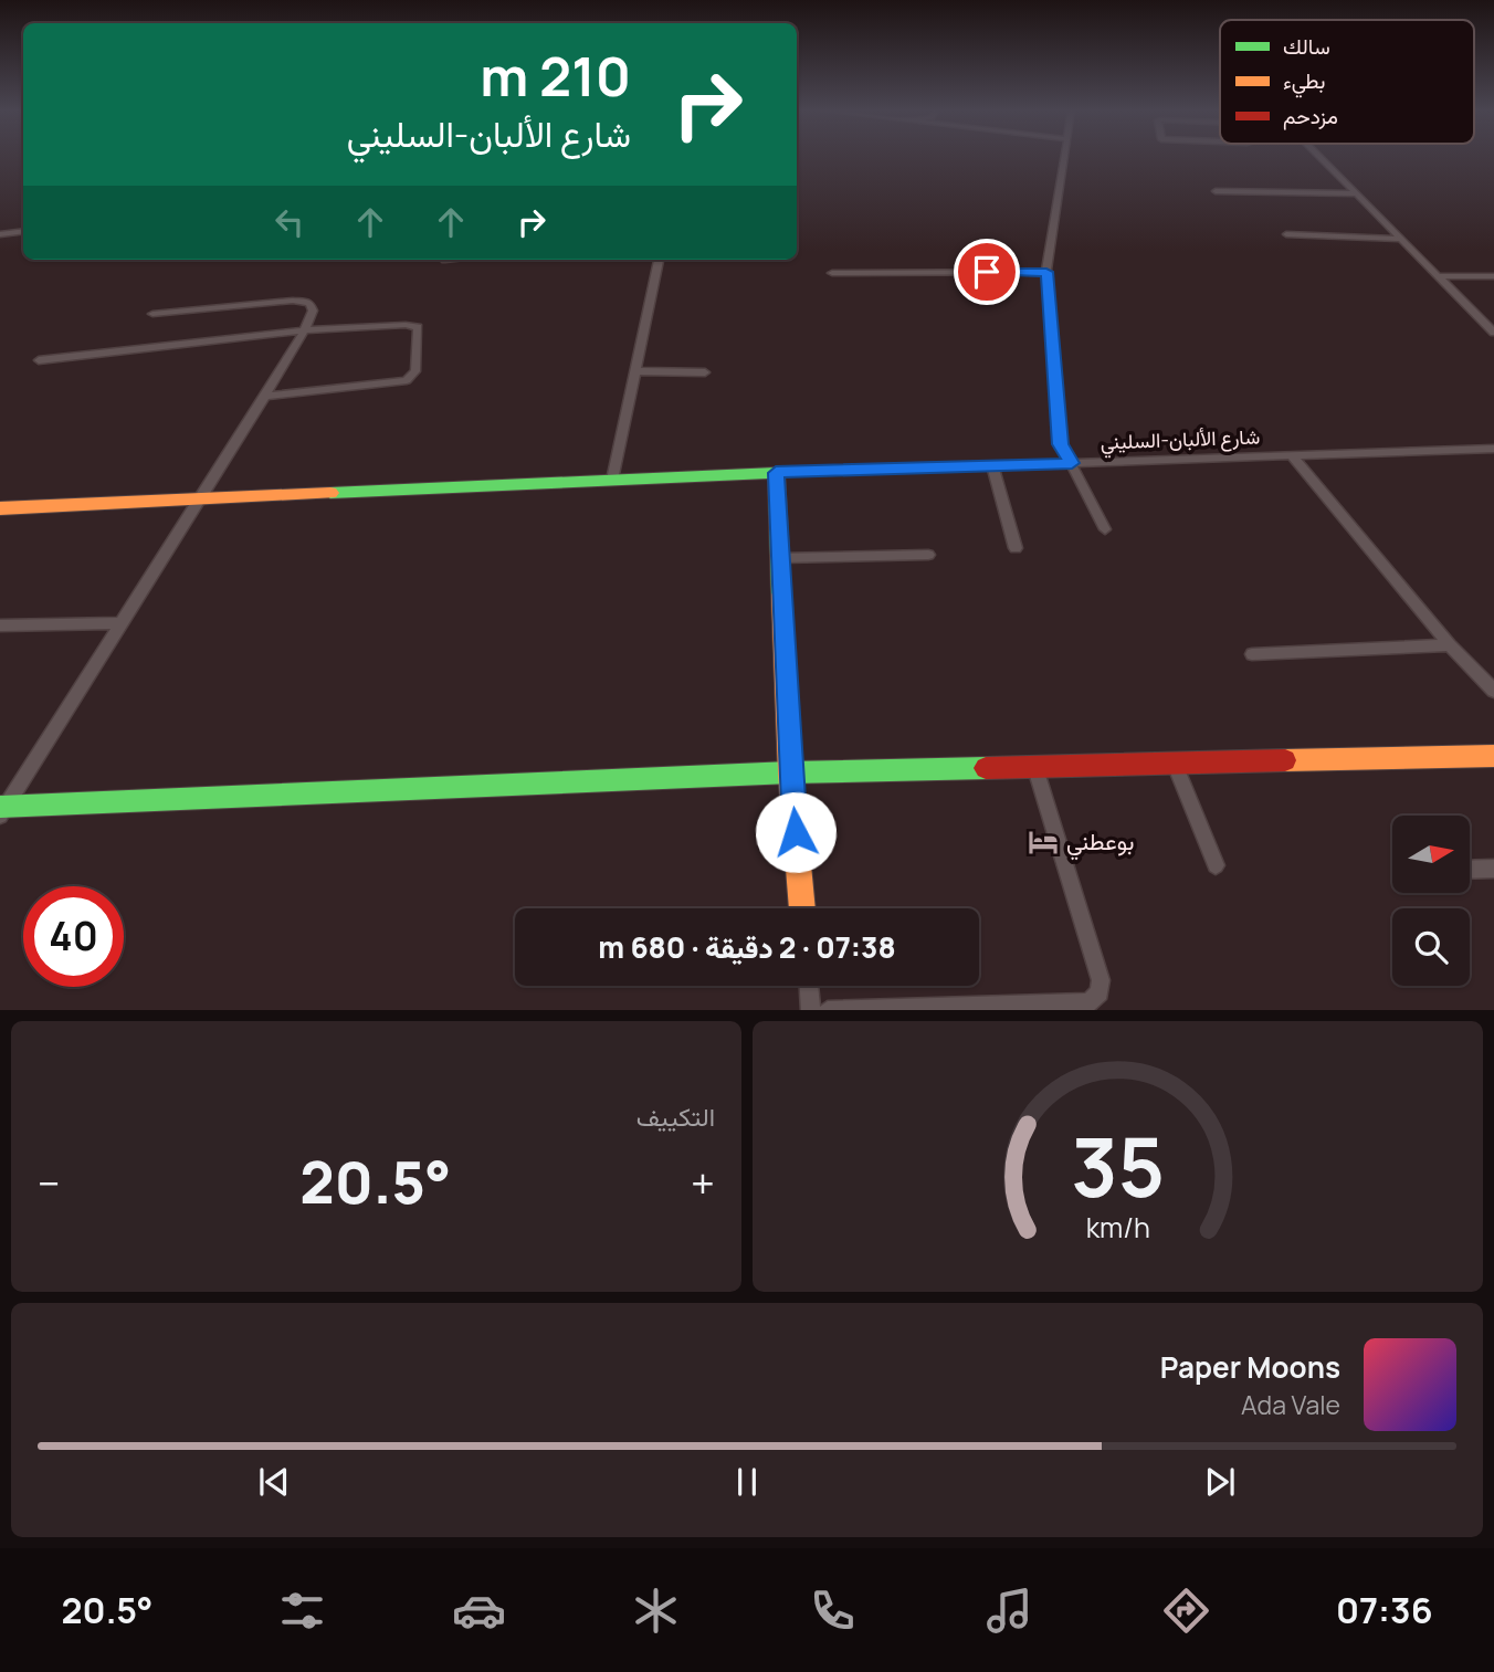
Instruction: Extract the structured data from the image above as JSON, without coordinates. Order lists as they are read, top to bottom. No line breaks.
{"streets":{"street":["شارع الألبان-السليني"]},"places":{"hotel":["بوعطني"]},"legend":["سالك","بطيء","مزدحم"],"north":"right","page":{"turn":["210 m","شارع الألبان-السليني"],"limit":"40","trip":"07:38 · 2 دقيقة · 680 m","tile":"التكييف","heat":["−","20.5°","+"],"song":["Paper Moons","Ada Vale"],"tabs":["07:36","20.5°"],"gauge":["35","km/h"]}}
